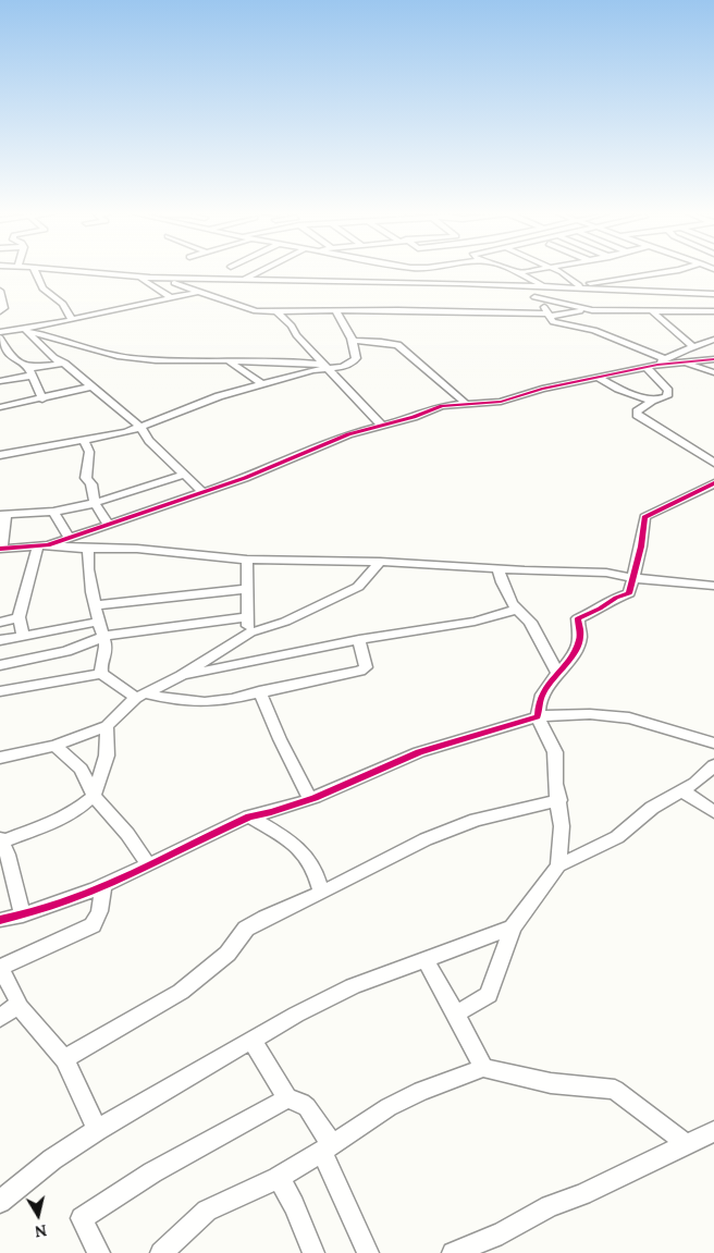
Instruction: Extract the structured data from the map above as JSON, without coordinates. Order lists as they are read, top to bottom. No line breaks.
{"north":"bottom"}
